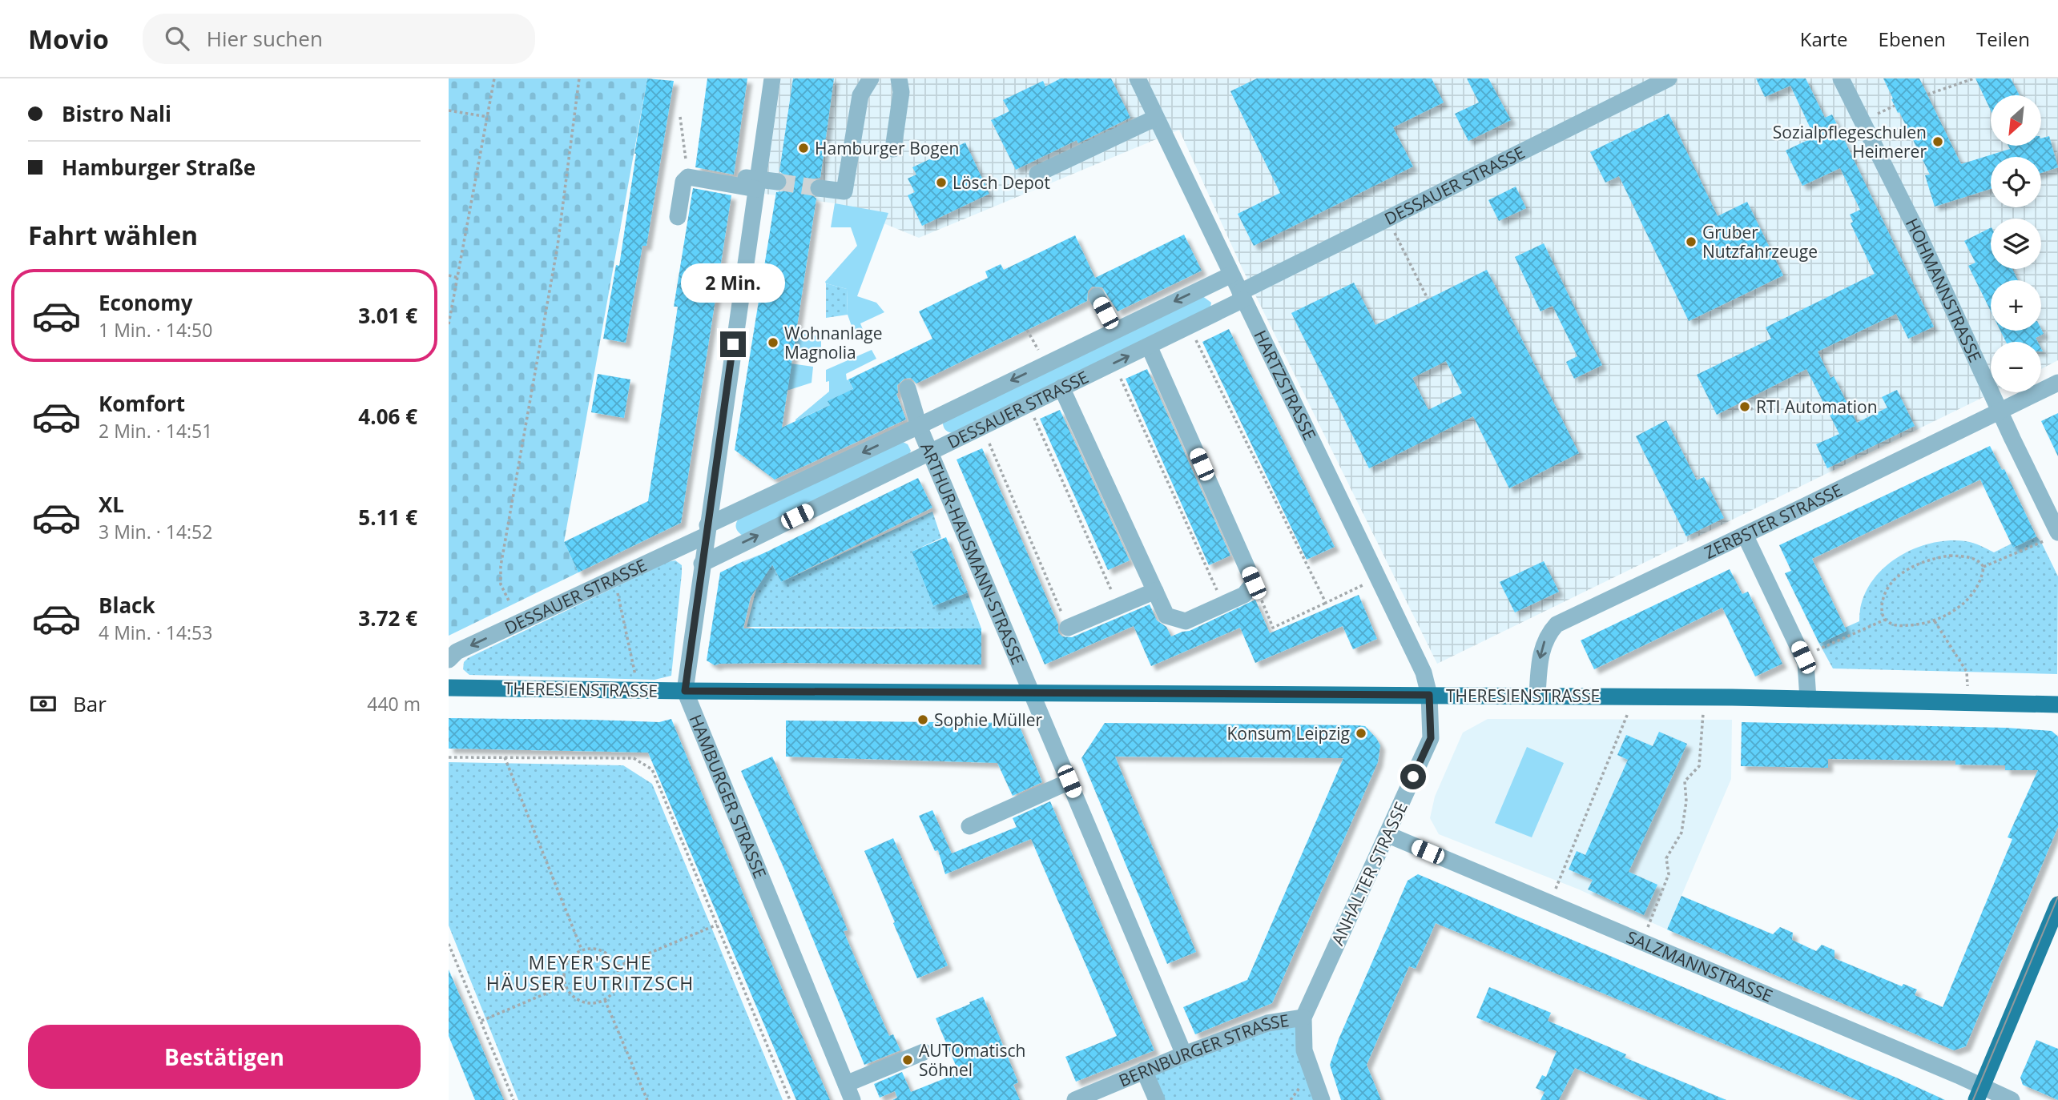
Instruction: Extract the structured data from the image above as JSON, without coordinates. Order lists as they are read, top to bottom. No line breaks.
{"streets":{"main road":["THERESIENSTRASSE"],"street":["DESSAUER STRASSE","HOHMANNSTRASSE","HARTZSTRASSE","ZERBSTER STRASSE","ARTHUR-HAUSMANN-STRASSE","HAMBURGER STRASSE","ANHALTER STRASSE","SALZMANNSTRASSE","BERNBURGER STRASSE"]},"crossings":[["DESSAUER STRASSE","HARTZSTRASSE"],["DESSAUER STRASSE","ARTHUR-HAUSMANN-STRASSE"],["DESSAUER STRASSE","HAMBURGER STRASSE"],["HOHMANNSTRASSE","ZERBSTER STRASSE"],["HARTZSTRASSE","THERESIENSTRASSE"],["HARTZSTRASSE","ANHALTER STRASSE"],["ZERBSTER STRASSE","THERESIENSTRASSE"],["ARTHUR-HAUSMANN-STRASSE","THERESIENSTRASSE"],["ARTHUR-HAUSMANN-STRASSE","BERNBURGER STRASSE"],["THERESIENSTRASSE","HAMBURGER STRASSE"],["THERESIENSTRASSE","ANHALTER STRASSE"],["ANHALTER STRASSE","SALZMANNSTRASSE"],["ANHALTER STRASSE","BERNBURGER STRASSE"]],"one_way":["ZERBSTER STRASSE"],"districts":["MEYER'SCHE HÄUSER EUTRITZSCH"],"places":["Sozialpflegeschulen Heimerer","Hamburger Bogen","Lösch Depot","Gruber Nutzfahrzeuge","Wohnanlage Magnolia","RTI Automation","Sophie Müller","Konsum Leipzig","AUTOmatisch Söhnel"],"north":"bottom left","page":{"header":"Movio","search":"Hier suchen","nav":["Karte","Ebenen","Teilen"],"banner":["Bistro Nali","Hamburger Straße"],"map_buttons":["+","−"],"heading":"Fahrt wählen","bubble":"2 Min.","list":[{"name":"Economy","note":"1 Min. · 14:50","value":"3.01 €"},{"name":"Komfort","note":"2 Min. · 14:51","value":"4.06 €"},{"name":"XL","note":"3 Min. · 14:52","value":"5.11 €"},{"name":"Black","note":"4 Min. · 14:53","value":"3.72 €"}],"pay":["Bar","440 m"],"buttons":"Bestätigen"}}
